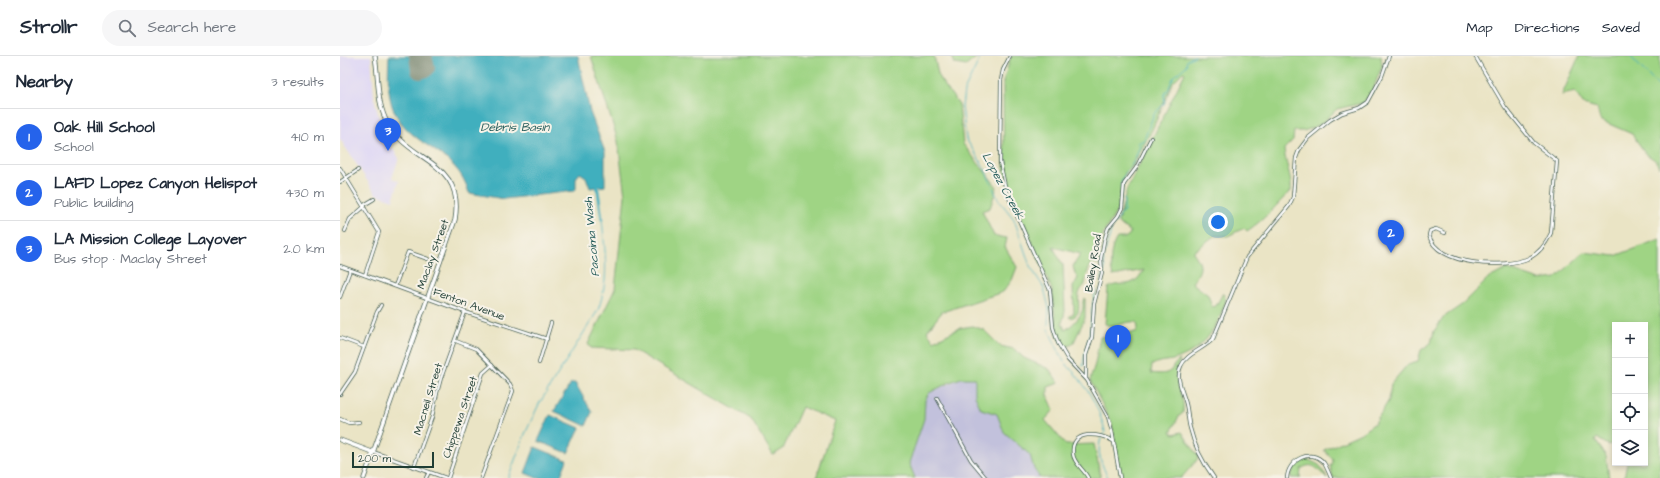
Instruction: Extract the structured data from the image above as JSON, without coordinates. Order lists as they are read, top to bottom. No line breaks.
{"streets":{"street":["Maclay Street","Bailey Road","Fenton Avenue","Macneil Street","Chippewa Street"]},"crossings":[["Maclay Street","Fenton Avenue"],["Fenton Avenue","Macneil Street"]],"water":["Debris Basin","Lopez Creek","Pacoima Wash"],"scale_bar":"200 m","page":{"header":"Strollr","search":"Search here","nav":["Map","Directions","Saved"],"heading":["Nearby","3 results"],"list":[{"mark":"1","name":"Oak Hill School","note":"School","value":"410 m"},{"mark":"2","name":"LAFD Lopez Canyon Helispot","note":"Public building","value":"430 m"},{"mark":"3","name":"LA Mission College Layover","note":"Bus stop · Maclay Street","value":"2.0 km"}],"pins":["3","2","1"],"map_buttons":["+","−"],"scale":"200 m"}}
